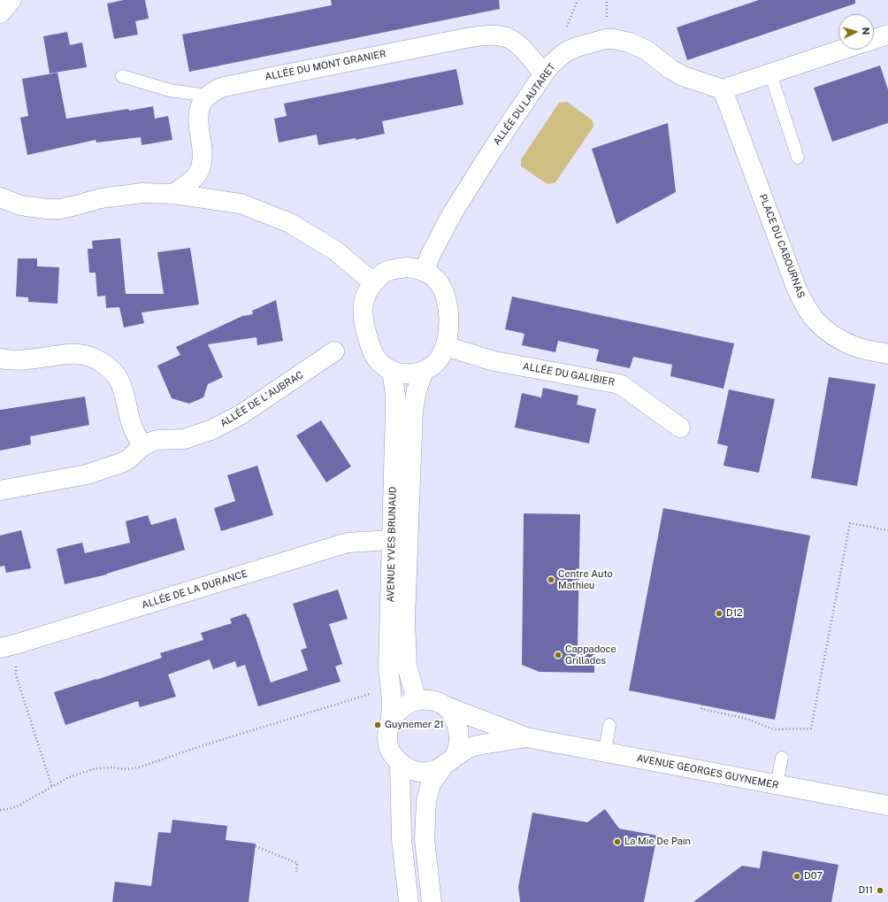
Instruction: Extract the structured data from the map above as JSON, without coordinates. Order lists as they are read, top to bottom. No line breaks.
{"streets":{"street":["ALLÉE DU MONT GRANIER","ALLÉE DU LAUTARET","PLACE DU CABOURNAS","ALLÉE DU GALIBIER","ALLÉE DE L'AUBRAC","AVENUE YVES BRUNAUD","ALLÉE DE LA DURANCE","AVENUE GEORGES GUYNEMER"]},"crossings":[["ALLÉE DU MONT GRANIER","ALLÉE DU LAUTARET"],["ALLÉE DU LAUTARET","PLACE DU CABOURNAS"],["ALLÉE DU LAUTARET","ALLÉE DU GALIBIER"],["ALLÉE DU LAUTARET","AVENUE YVES BRUNAUD"],["ALLÉE DU GALIBIER","AVENUE YVES BRUNAUD"],["AVENUE YVES BRUNAUD","ALLÉE DE LA DURANCE"],["AVENUE YVES BRUNAUD","AVENUE GEORGES GUYNEMER"]],"places":["Centre Auto Mathieu","D12","Cappadoce Grillades","Guynemer 21","La Mie De Pain","D07","D11"],"north":"right"}
